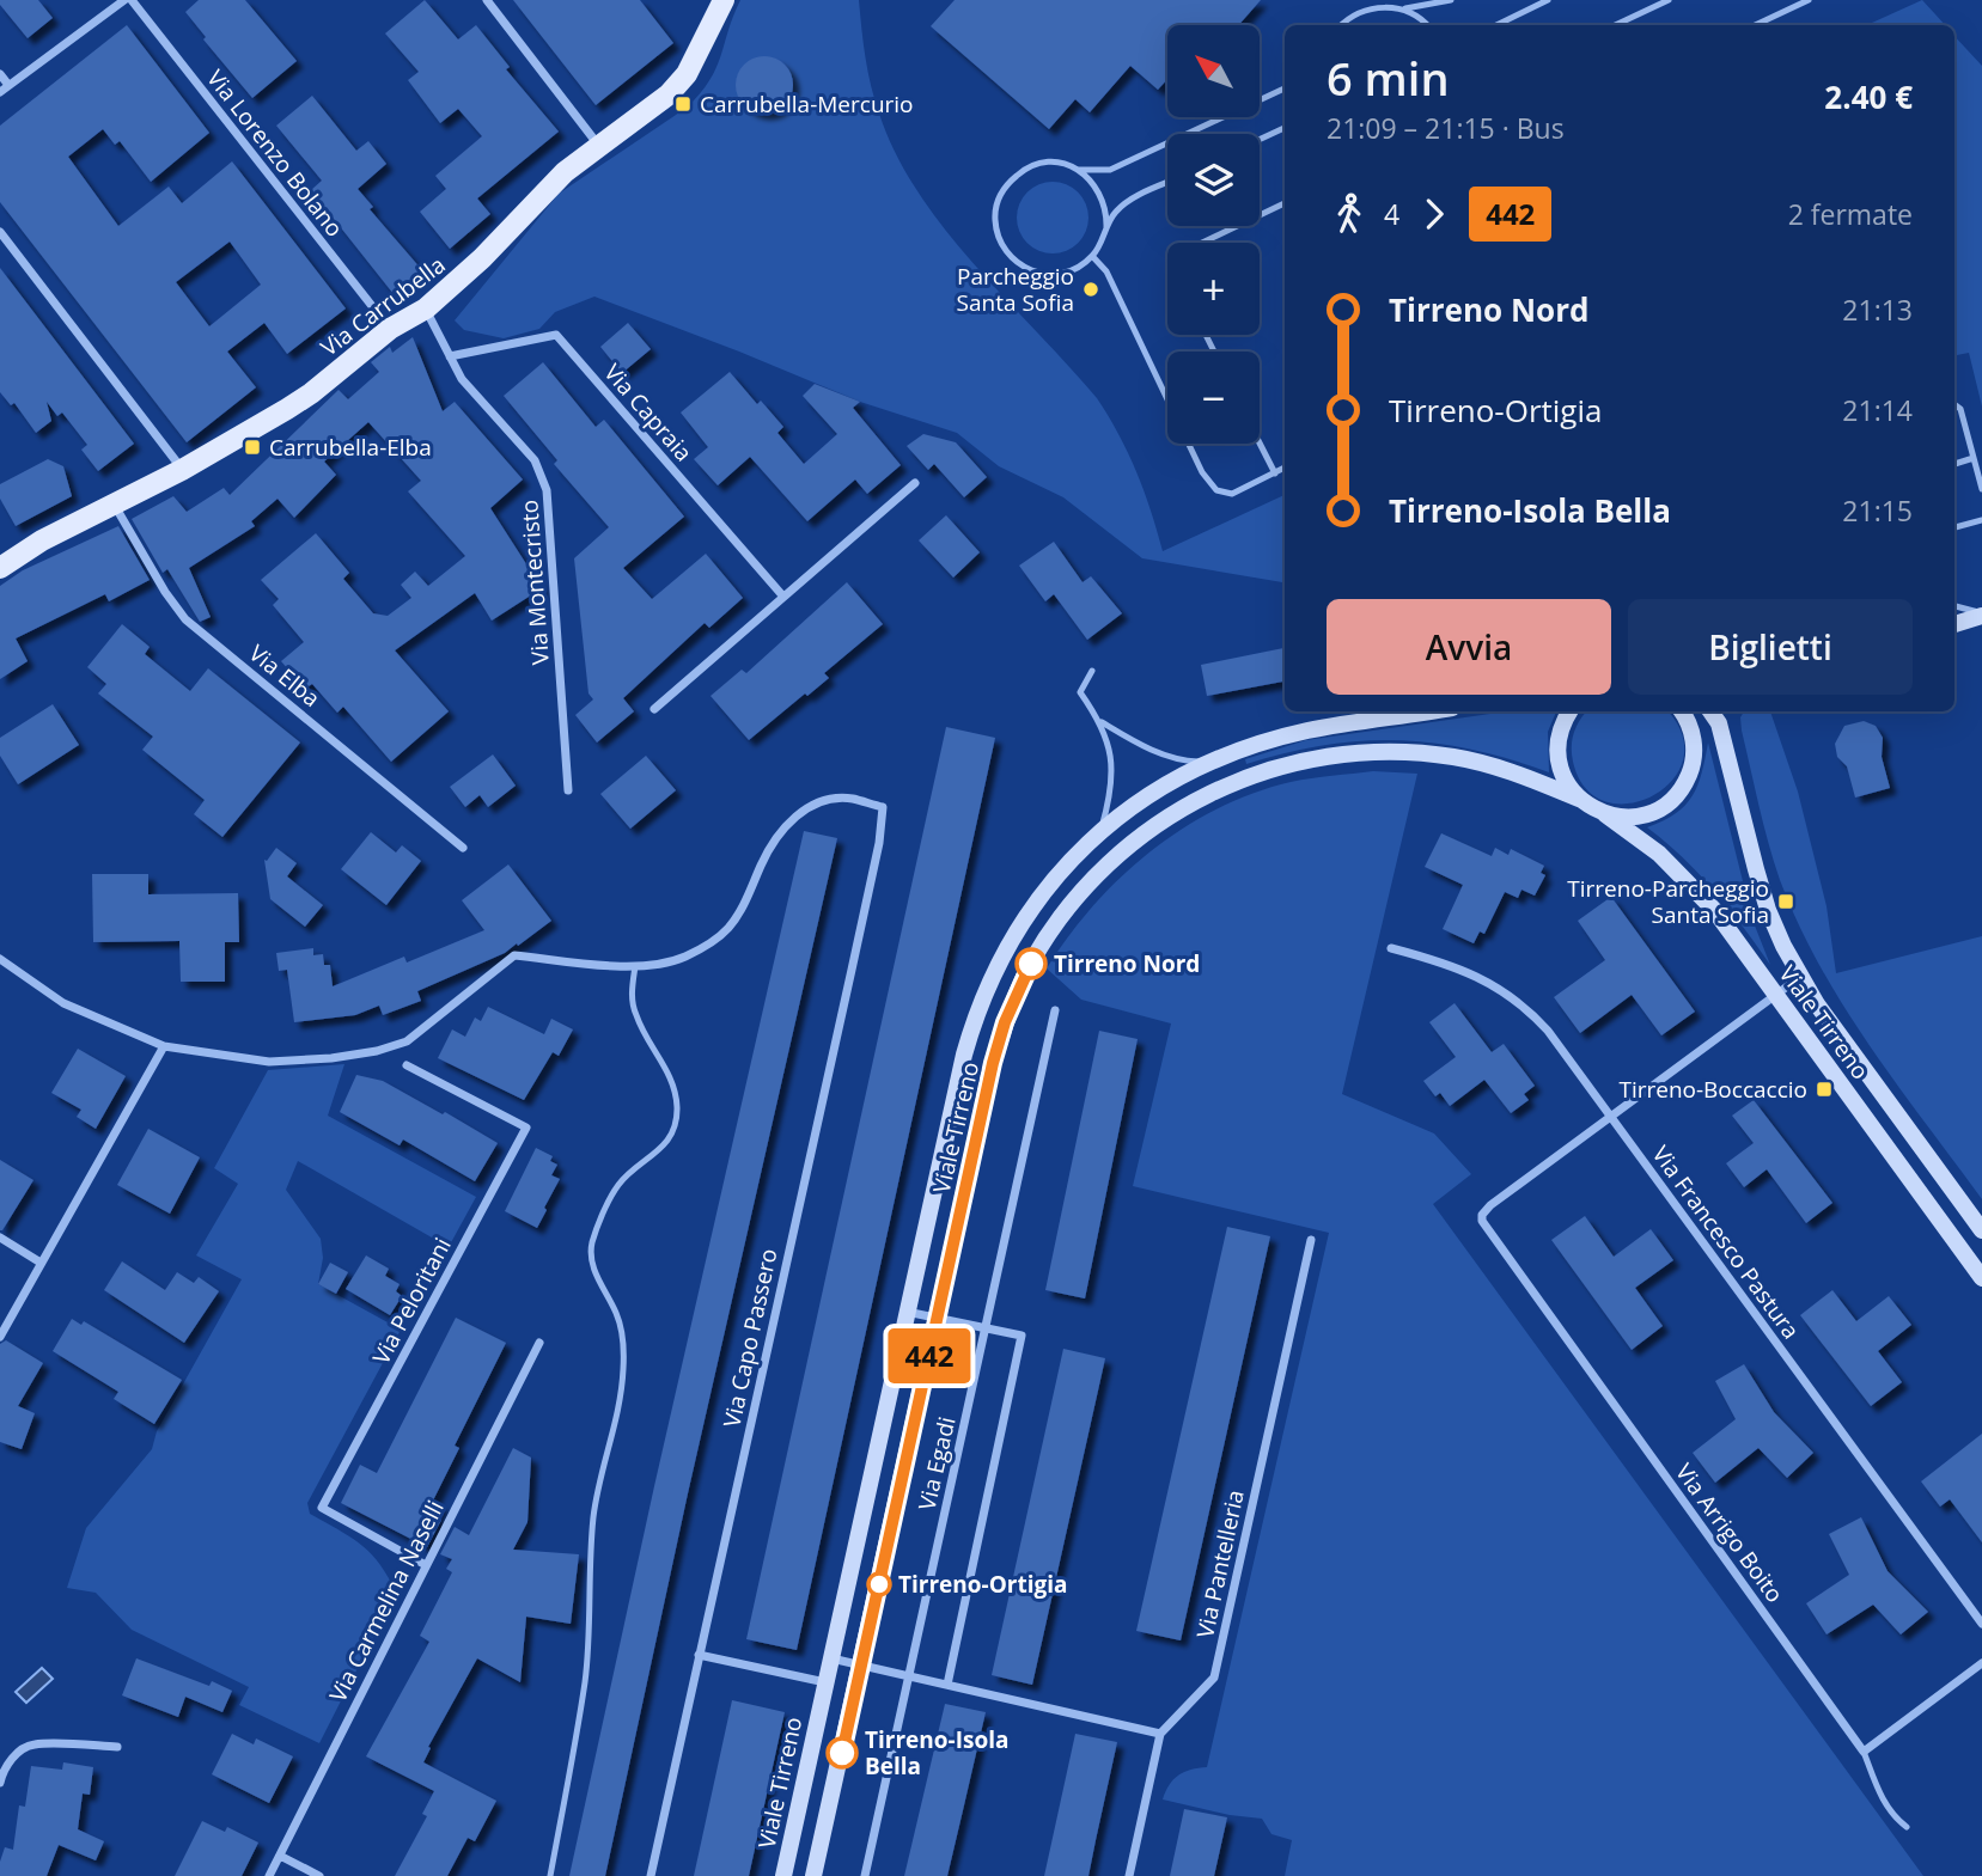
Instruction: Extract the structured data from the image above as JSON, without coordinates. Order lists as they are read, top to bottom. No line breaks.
{"streets":{"main road":["Via Carrubella"],"street":["Via Lorenzo Bolano","Via Capraia","Via Montecristo","Via Elba","Viale Tirreno","Via Francesco Pastura","Via Peloritani","Via Capo Passero","Via Egadi","Via Arrigo Boito","Via Pantelleria","Via Carmelina Naselli"]},"crossings":[["Via Lorenzo Bolano","Via Carrubella"],["Via Carrubella","Via Montecristo"],["Via Carrubella","Via Elba"],["Via Capraia","Via Montecristo"],["Via Francesco Pastura","Via Arrigo Boito"],["Via Peloritani","Via Carmelina Naselli"]],"places":{"transit":["Carrubella-Mercurio","Carrubella-Elba","Tirreno-Parcheggio Santa Sofia","Tirreno-Boccaccio"],"other":["Parcheggio Santa Sofia","Tirreno Nord","Tirreno-Ortigia","Tirreno-Isola Bella"]},"lines":["bus line 442"],"north":"top left","page":{"on_map":"442","map_buttons":["+","−"],"heading":["6 min","21:09 – 21:15 · Bus","2.40 €"],"legs":["4","442","2 fermate"],"list":[{"name":"Tirreno Nord","value":"21:13"},{"name":"Tirreno-Ortigia","value":"21:14"},{"name":"Tirreno-Isola Bella","value":"21:15"}],"buttons":["Avvia","Biglietti"]}}
